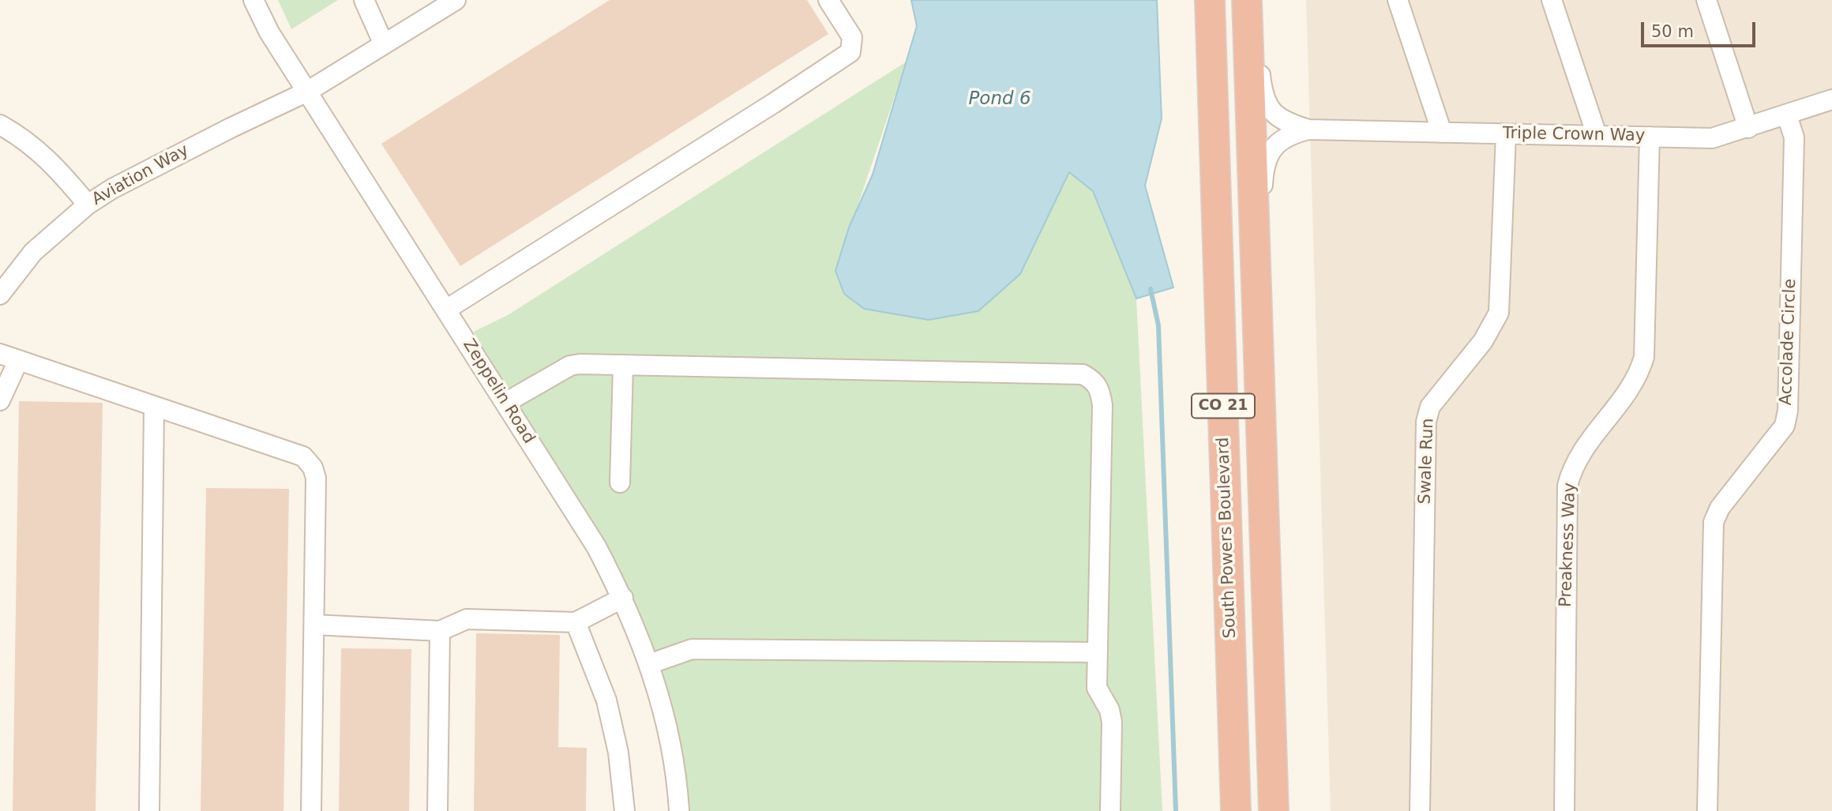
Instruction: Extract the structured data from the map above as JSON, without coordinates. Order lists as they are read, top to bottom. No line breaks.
{"streets":{"highway":["CO 21","South Powers Boulevard"],"street":["Triple Crown Way","Aviation Way","Accolade Circle","Zeppelin Road","Swale Run","Preakness Way"]},"crossings":[["Triple Crown Way","Accolade Circle"],["Triple Crown Way","CO 21"],["Triple Crown Way","Swale Run"],["Triple Crown Way","Preakness Way"],["Aviation Way","Zeppelin Road"]],"water":["Pond 6"],"scale_bar":"50 m"}
